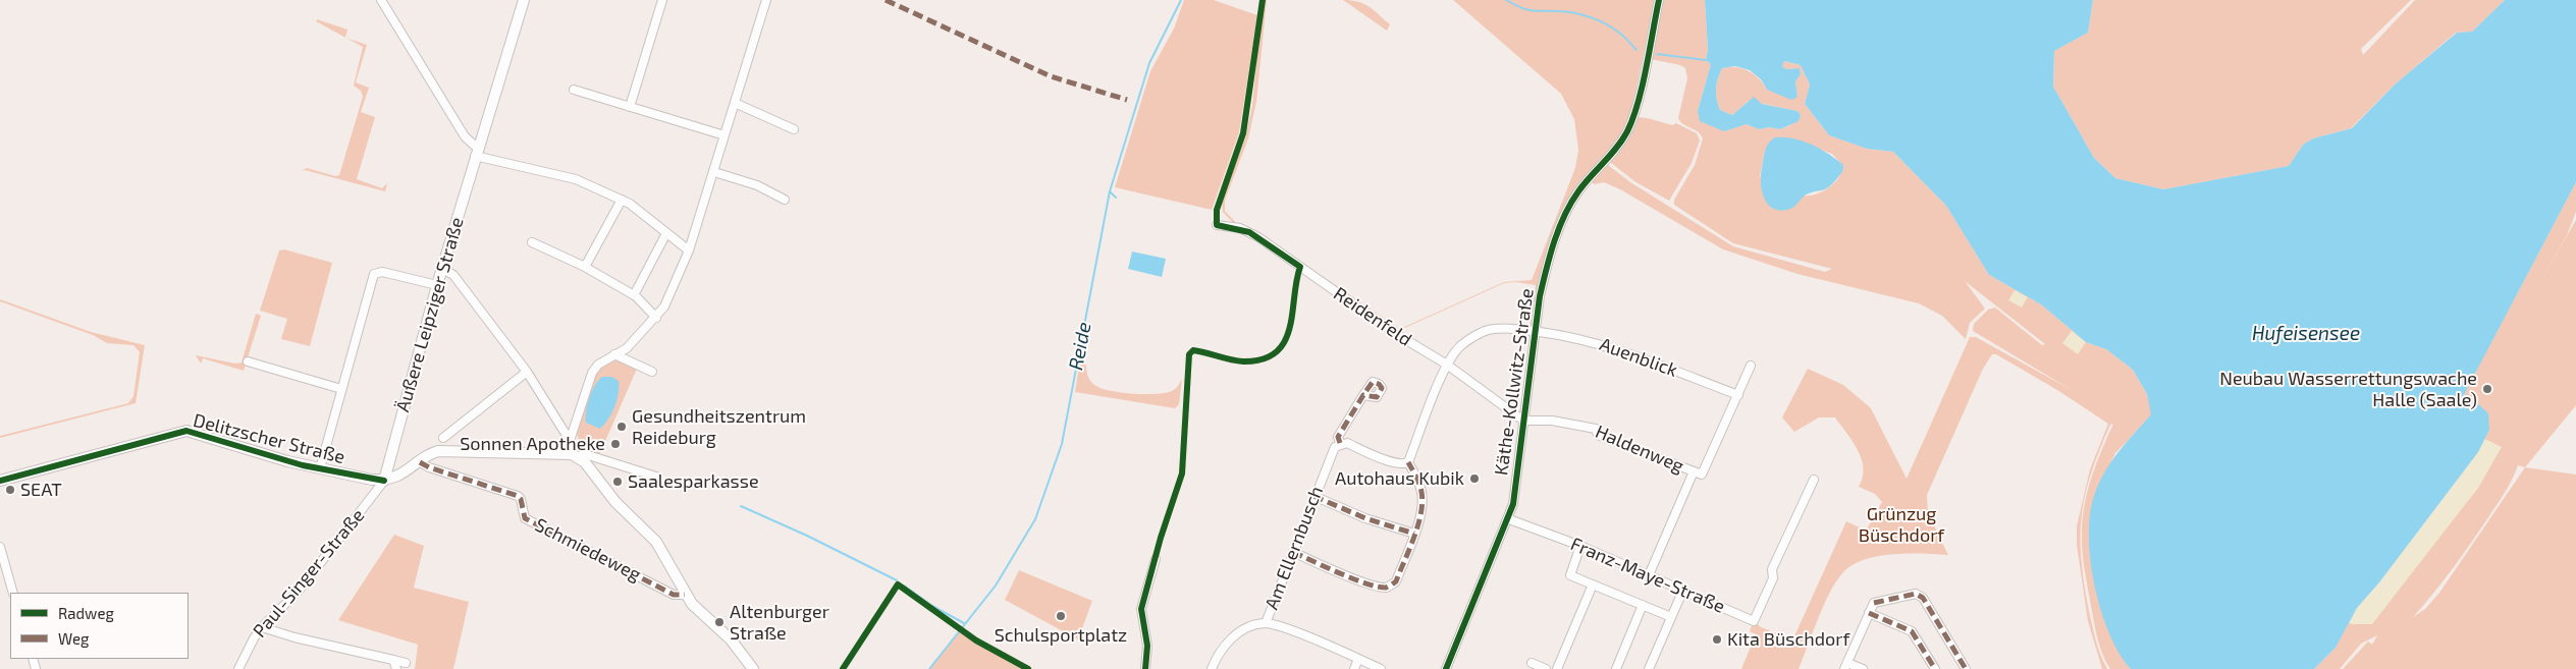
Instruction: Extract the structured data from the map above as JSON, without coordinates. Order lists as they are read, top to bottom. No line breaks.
{"streets":{"main road":["Äußere Leipziger Straße","Delitzscher Straße"],"street":["Reidenfeld","Auenblick","Käthe-Kollwitz-Straße","Haldenweg","Am Ellernbusch","Schmiedeweg","Paul-Singer-Straße","Franz-Maye-Straße"]},"crossings":[["Äußere Leipziger Straße","Delitzscher Straße"],["Äußere Leipziger Straße","Paul-Singer-Straße"],["Reidenfeld","Auenblick"],["Reidenfeld","Käthe-Kollwitz-Straße"],["Reidenfeld","Haldenweg"],["Auenblick","Käthe-Kollwitz-Straße"],["Käthe-Kollwitz-Straße","Haldenweg"],["Käthe-Kollwitz-Straße","Franz-Maye-Straße"],["Delitzscher Straße","Paul-Singer-Straße"]],"water":["Hufeisensee","Reide"],"parks":["Grünzug Büschdorf"],"places":["Neubau Wasserrettungswache Halle (Saale)","Gesundheitszentrum Reideburg","Sonnen Apotheke","Autohaus Kubik","Saalesparkasse","SEAT","Schulsportplatz","Altenburger Straße","Kita Büschdorf"],"legend":["Radweg","Weg"]}
